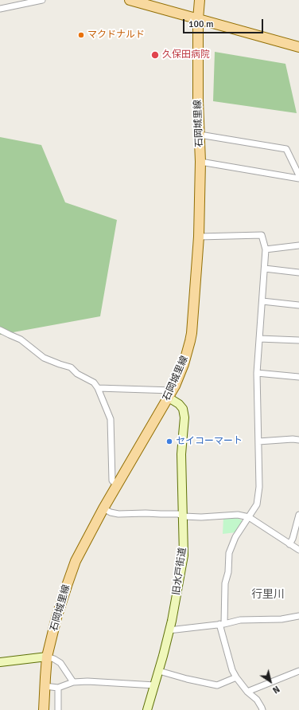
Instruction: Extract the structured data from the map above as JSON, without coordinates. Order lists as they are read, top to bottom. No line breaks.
{"streets":{"main road":["石岡城里線"],"street":["旧水戸街道"]},"crossings":[["石岡城里線","旧水戸街道"]],"districts":["行里川"],"places":["マクドナルド","久保田病院","セイコーマート"],"scale_bar":"100 m","north":"bottom right"}
